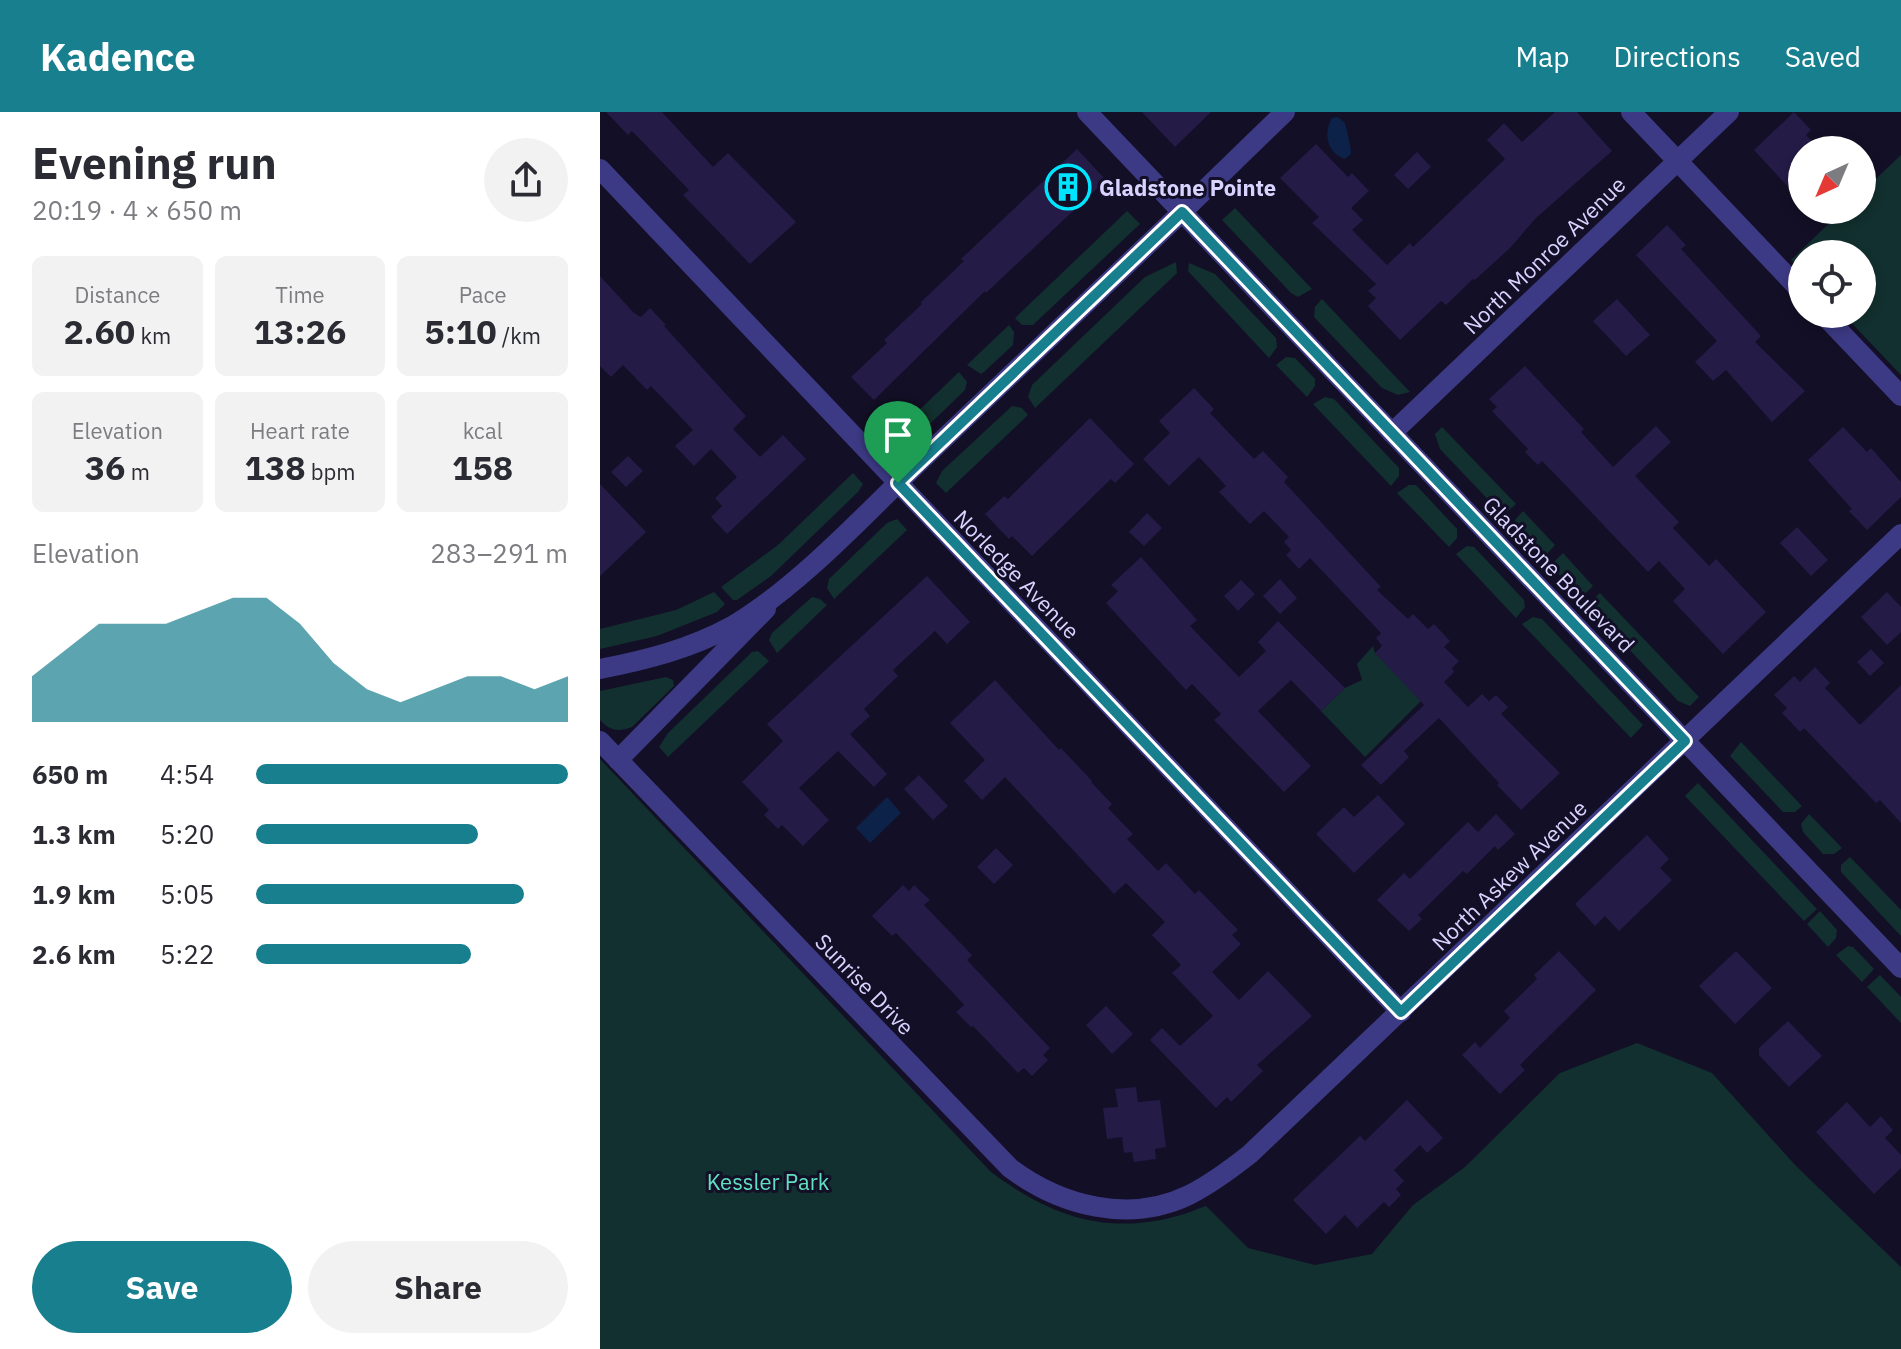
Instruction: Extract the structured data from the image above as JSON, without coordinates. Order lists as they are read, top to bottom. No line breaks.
{"streets":{"street":["North Monroe Avenue","Norledge Avenue","Gladstone Boulevard","North Askew Avenue","Sunrise Drive"]},"crossings":[["North Monroe Avenue","Gladstone Boulevard"],["Norledge Avenue","North Askew Avenue"],["Gladstone Boulevard","North Askew Avenue"],["North Askew Avenue","Sunrise Drive"]],"parks":["Kessler Park"],"places":{"building":["Gladstone Pointe"]},"north":"bottom left","page":{"header":"Kadence","nav":["Map","Directions","Saved"],"heading":["Evening run","20:19 · 4 × 650 m"],"stats":[["Distance","2.60 km"],["Time","13:26"],["Pace","5:10 /km"],["Elevation","36 m"],["Heart rate","138 bpm"],["kcal","158"]],"chart":["Elevation","283–291 m"],"list":[{"name":"650 m","note":"4:54"},{"name":"1.3 km","note":"5:20"},{"name":"1.9 km","note":"5:05"},{"name":"2.6 km","note":"5:22"}],"buttons":["Save","Share"]}}
